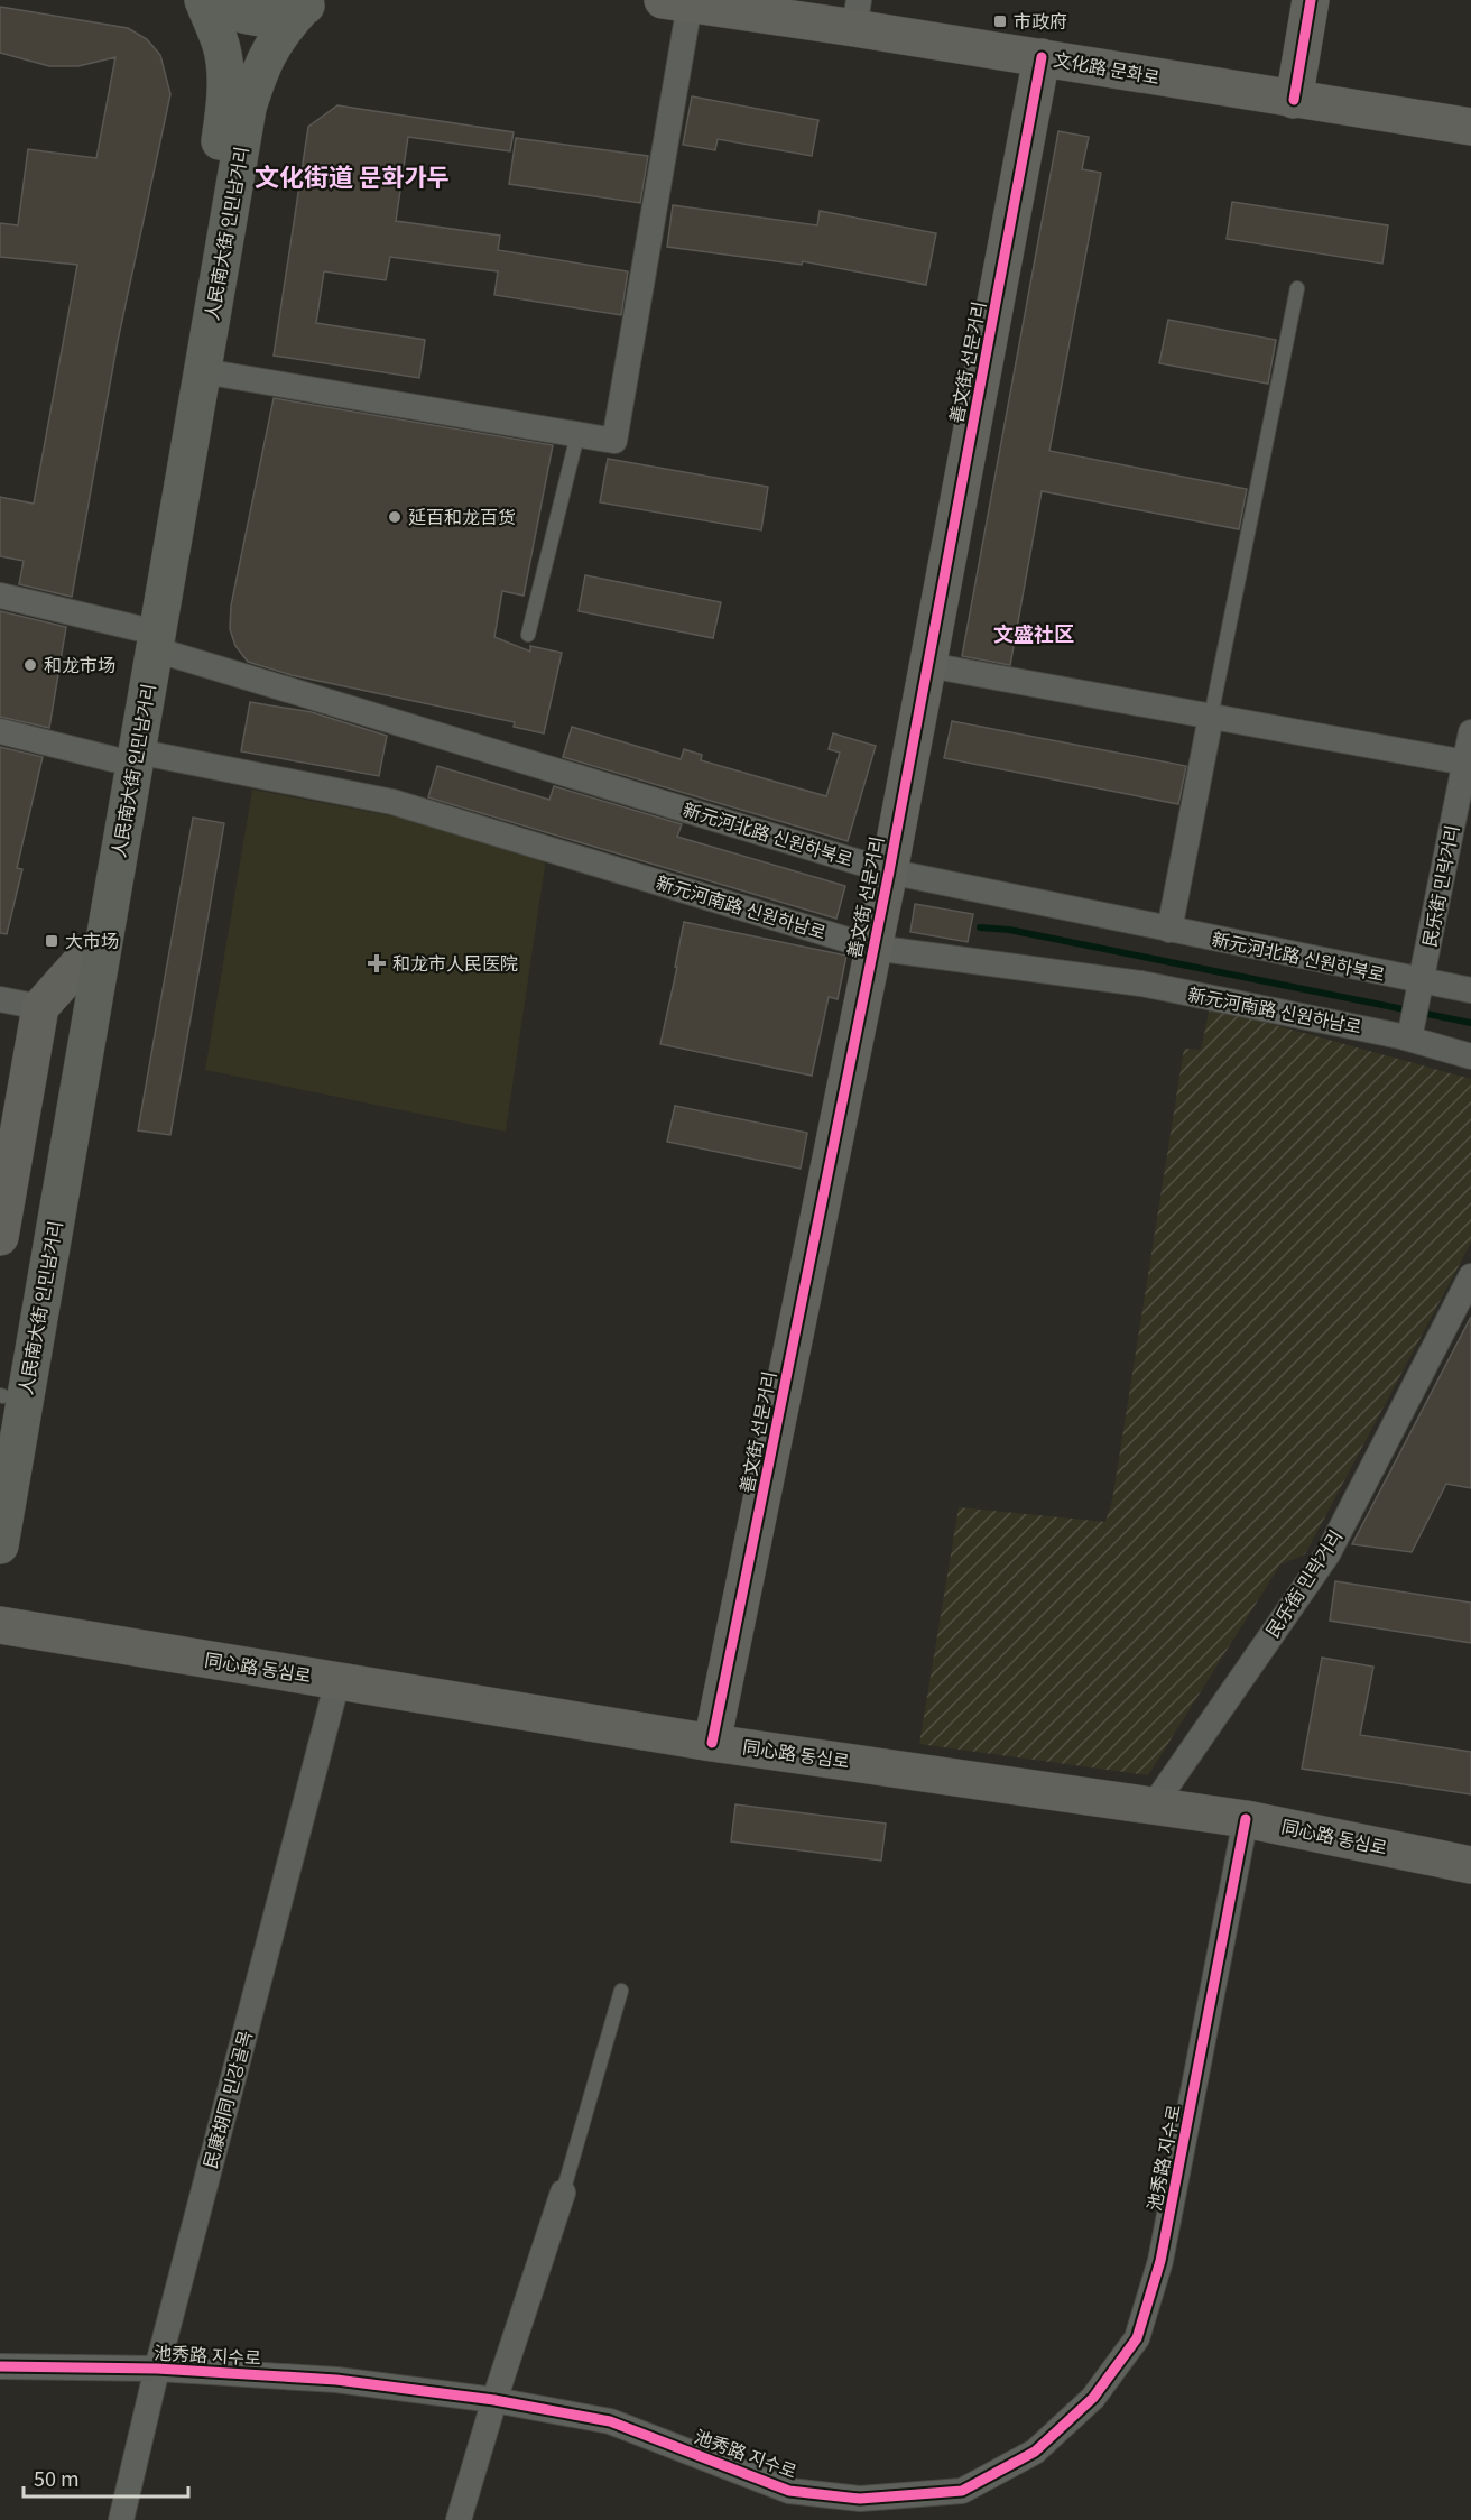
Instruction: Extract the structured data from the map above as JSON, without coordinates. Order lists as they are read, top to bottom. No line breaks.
{"streets":{"main road":["人民南大街 인민남거리"],"street":["文化路 문화로","善文街 선문거리","新元河北路 신원하북로","民乐街 민락거리","新元河南路 신원하남로","同心路 동심로","民康胡同 민강골목","池秀路 지수로"]},"crossings":[["文化路 문화로","善文街 선문거리"],["人民南大街 인민남거리","新元河北路 신원하북로"],["人民南大街 인민남거리","新元河南路 신원하남로"],["善文街 선문거리","新元河北路 신원하북로"],["善文街 선문거리","新元河南路 신원하남로"],["善文街 선문거리","同心路 동심로"],["新元河北路 신원하북로","民乐街 민락거리"],["民乐街 민락거리","新元河南路 신원하남로"],["民乐街 민락거리","同心路 동심로"],["同心路 동심로","民康胡同 민강골목"],["同心路 동심로","池秀路 지수로"],["民康胡同 민강골목","池秀路 지수로"]],"districts":["文化街道 문화가두","文盛社区"],"places":{"transit":["市政府","大市场"],"other":["延百和龙百货","和龙市场"],"health":["和龙市人民医院"]},"scale_bar":"50 m"}
